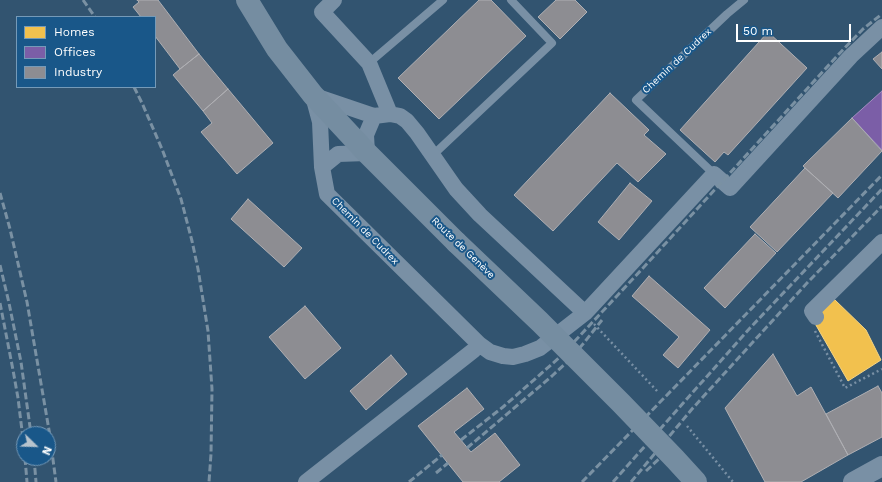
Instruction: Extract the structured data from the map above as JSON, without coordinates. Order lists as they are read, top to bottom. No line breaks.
{"streets":{"main road":["Route de Genève"],"street":["Chemin de Cudrex"]},"crossings":[["Chemin de Cudrex","Route de Genève"]],"legend":["Homes","Offices","Industry"],"scale_bar":"50 m","north":"bottom right"}
